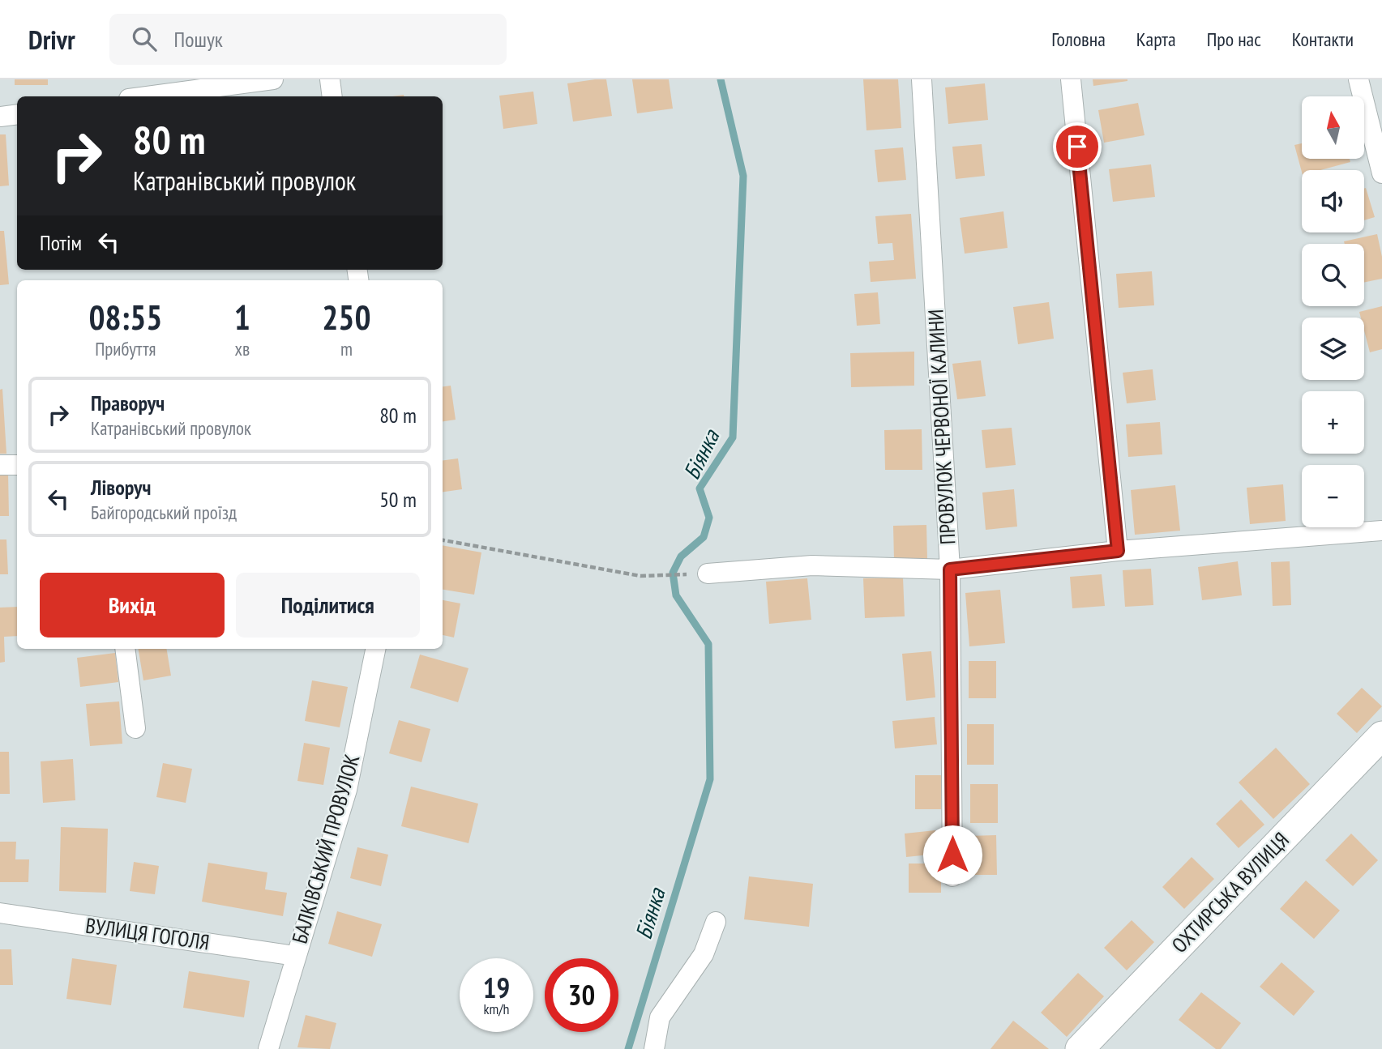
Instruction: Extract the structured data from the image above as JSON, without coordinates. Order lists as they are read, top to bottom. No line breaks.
{"streets":{"street":["ПРОВУЛОК ЧЕРВОНОЇ КАЛИНИ","БАЛКІВСЬКИЙ ПРОВУЛОК","ОХТИРСЬКА ВУЛИЦЯ","ВУЛИЦЯ ГОГОЛЯ"]},"crossings":[["БАЛКІВСЬКИЙ ПРОВУЛОК","ВУЛИЦЯ ГОГОЛЯ"]],"water":["Біянка"],"north":"top","page":{"header":"Drivr","search":"Пошук","nav":["Головна","Карта","Про нас","Контакти"],"map_buttons":["+","−"],"turn":["80 m","Катранівський провулок"],"then":"Потім","eta":["08:55","Прибуття","1","хв","250","m"],"list":[{"name":"Праворуч","note":"Катранівський провулок","value":"80 m"},{"name":"Ліворуч","note":"Байгородський проїзд","value":"50 m"}],"buttons":["Вихід","Поділитися"],"speed":"19 km/h","limit":"30"}}
